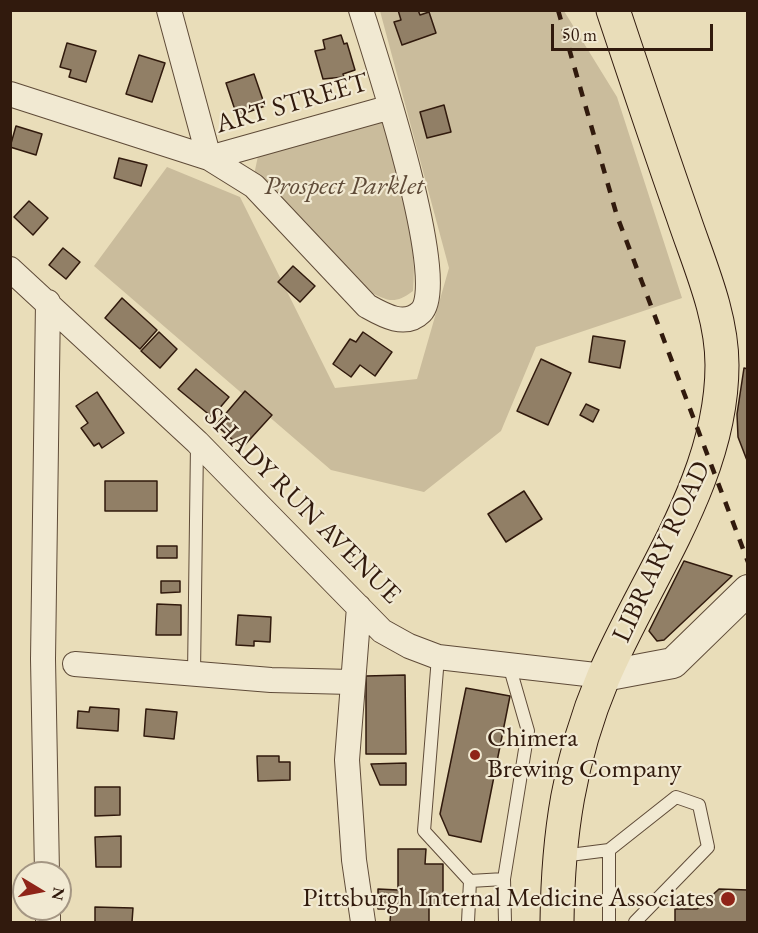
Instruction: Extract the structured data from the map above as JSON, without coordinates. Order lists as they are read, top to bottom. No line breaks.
{"streets":{"main road":["LIBRARY ROAD"],"street":["ART STREET","SHADY RUN AVENUE"]},"crossings":[["SHADY RUN AVENUE","LIBRARY ROAD"]],"parks":["Prospect Parklet"],"places":["Chimera Brewing Company","Pittsburgh Internal Medicine Associates"],"scale_bar":"50 m","north":"right"}
